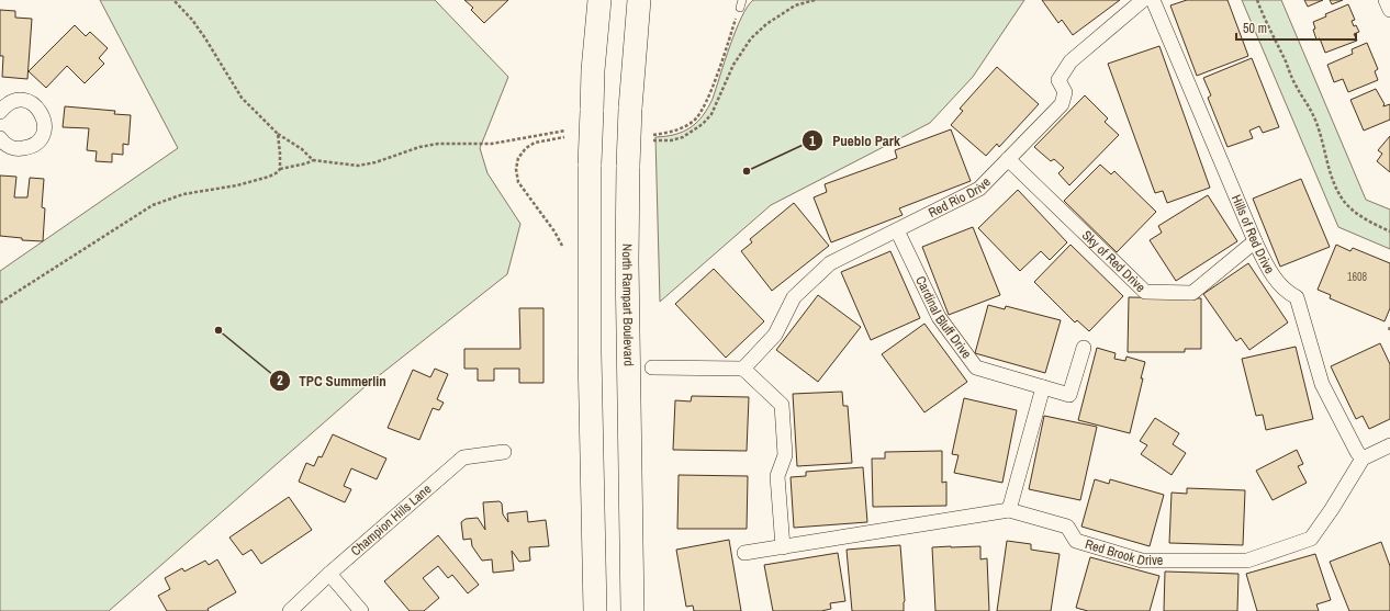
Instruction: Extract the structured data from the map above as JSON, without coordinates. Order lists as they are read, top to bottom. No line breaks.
{"streets":{"main road":["North Rampart Boulevard"],"street":["Red Rio Drive","Hills of Red Drive","Sky of Red Drive","Cardinal Bluff Drive","Champion Hills Lane","Red Brook Drive"]},"crossings":[["Red Rio Drive","Sky of Red Drive"],["Red Rio Drive","Cardinal Bluff Drive"],["Hills of Red Drive","Sky of Red Drive"],["Hills of Red Drive","Red Brook Drive"]],"places":["Pueblo Park","TPC Summerlin"],"house_numbers":["1608"],"scale_bar":"50 m"}
